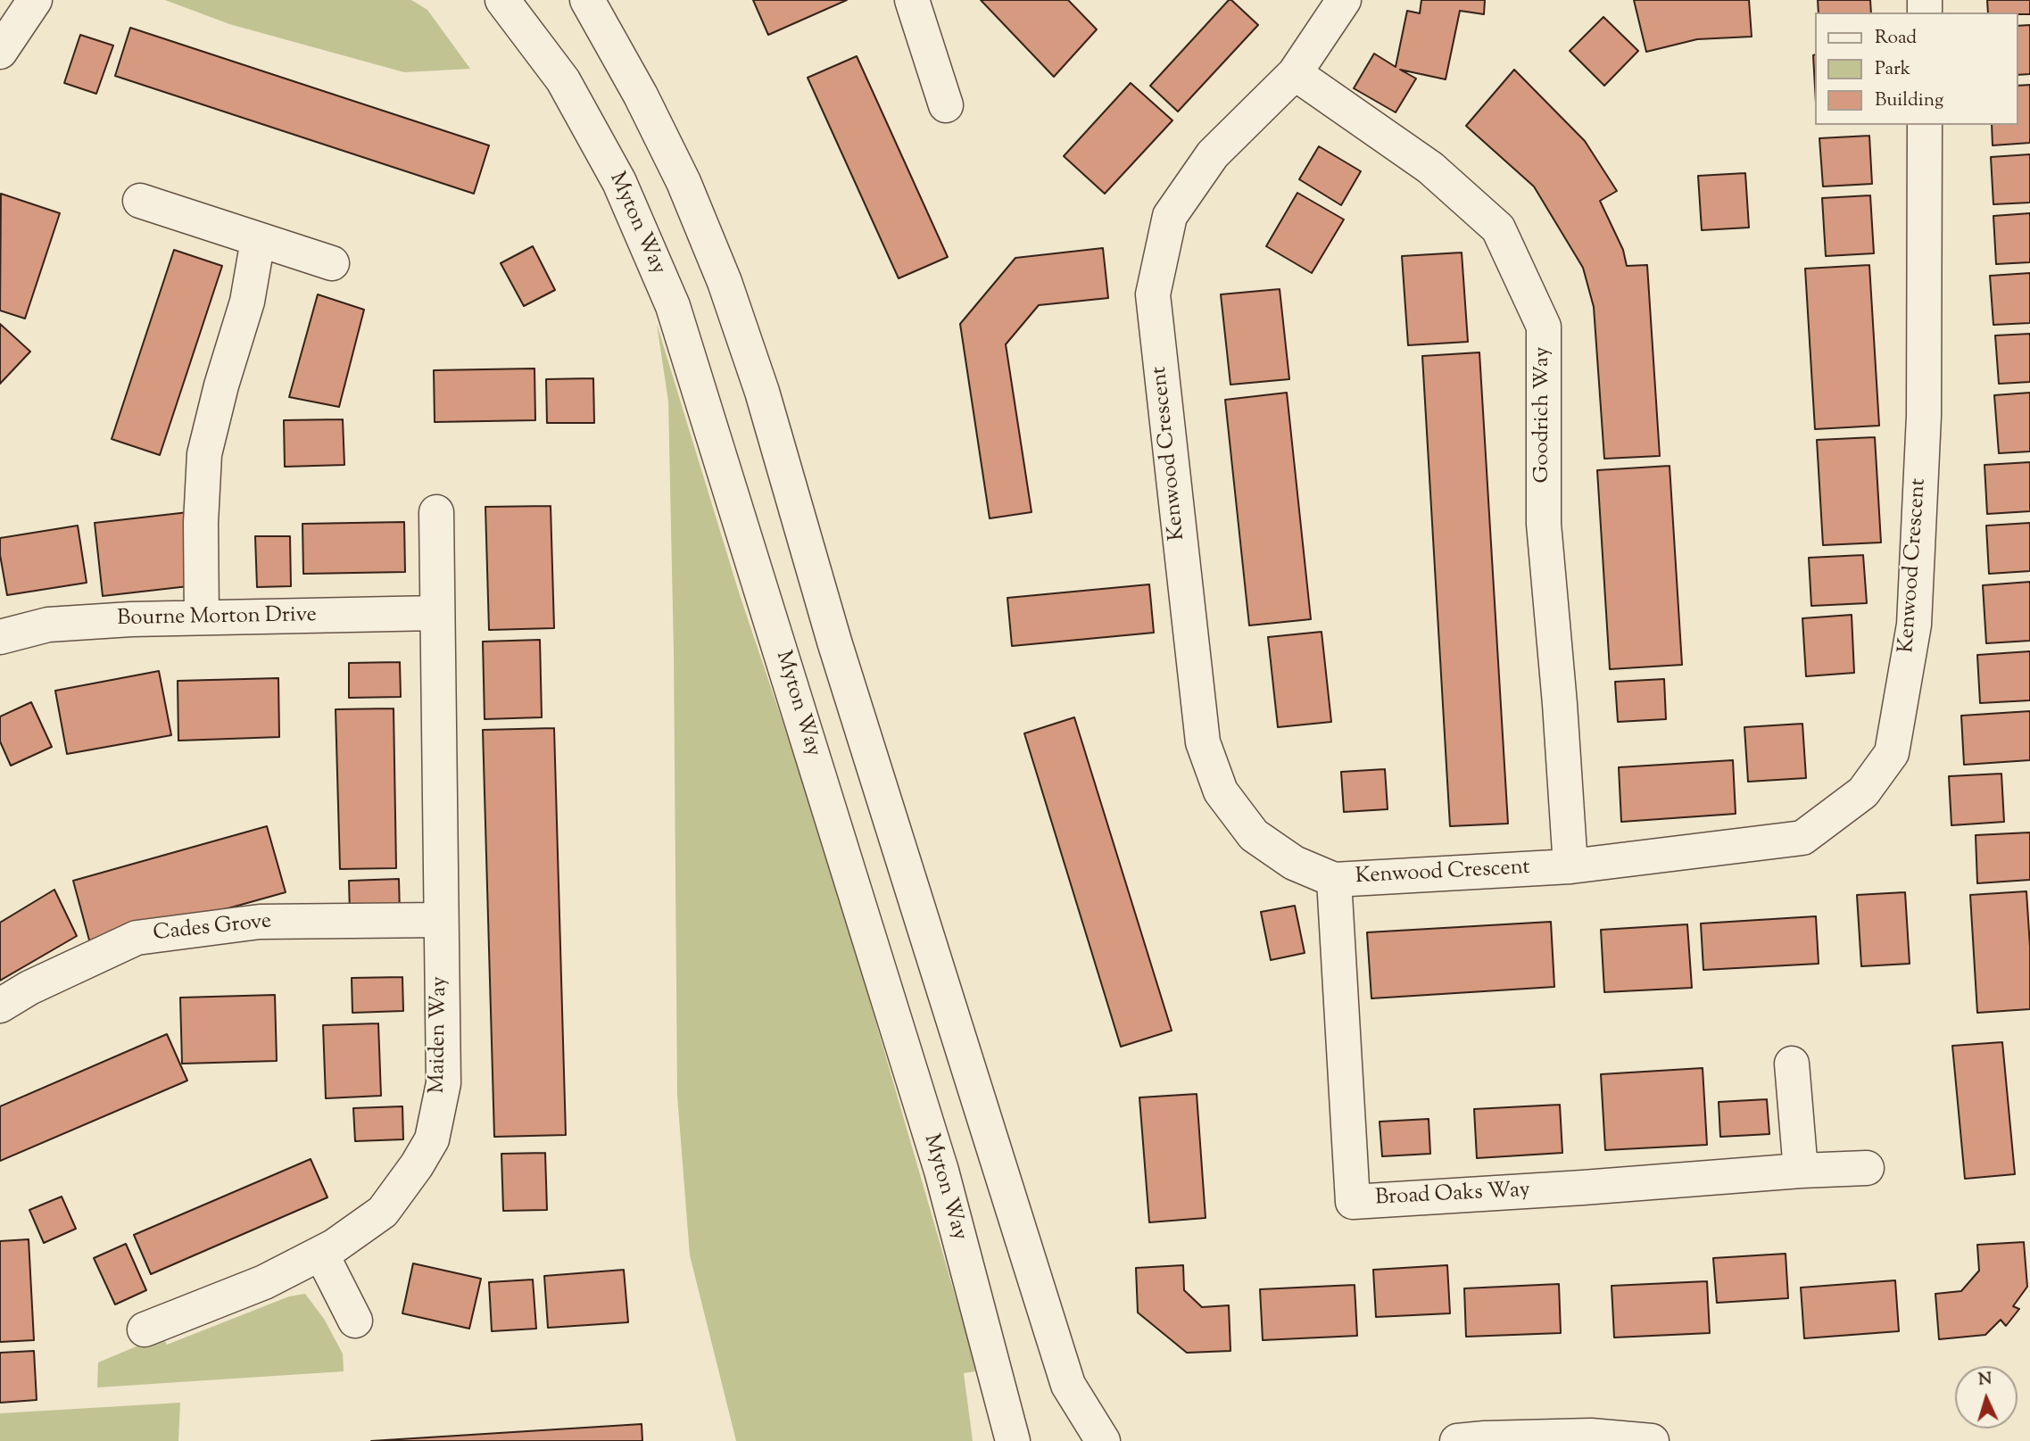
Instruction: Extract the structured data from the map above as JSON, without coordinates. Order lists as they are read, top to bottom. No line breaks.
{"streets":{"street":["Myton Way","Goodrich Way","Kenwood Crescent","Bourne Morton Drive","Cades Grove","Maiden Way","Broad Oaks Way"]},"crossings":[["Goodrich Way","Kenwood Crescent"],["Kenwood Crescent","Broad Oaks Way"],["Bourne Morton Drive","Maiden Way"],["Cades Grove","Maiden Way"]],"legend":["Road","Park","Building"],"north":"top"}
